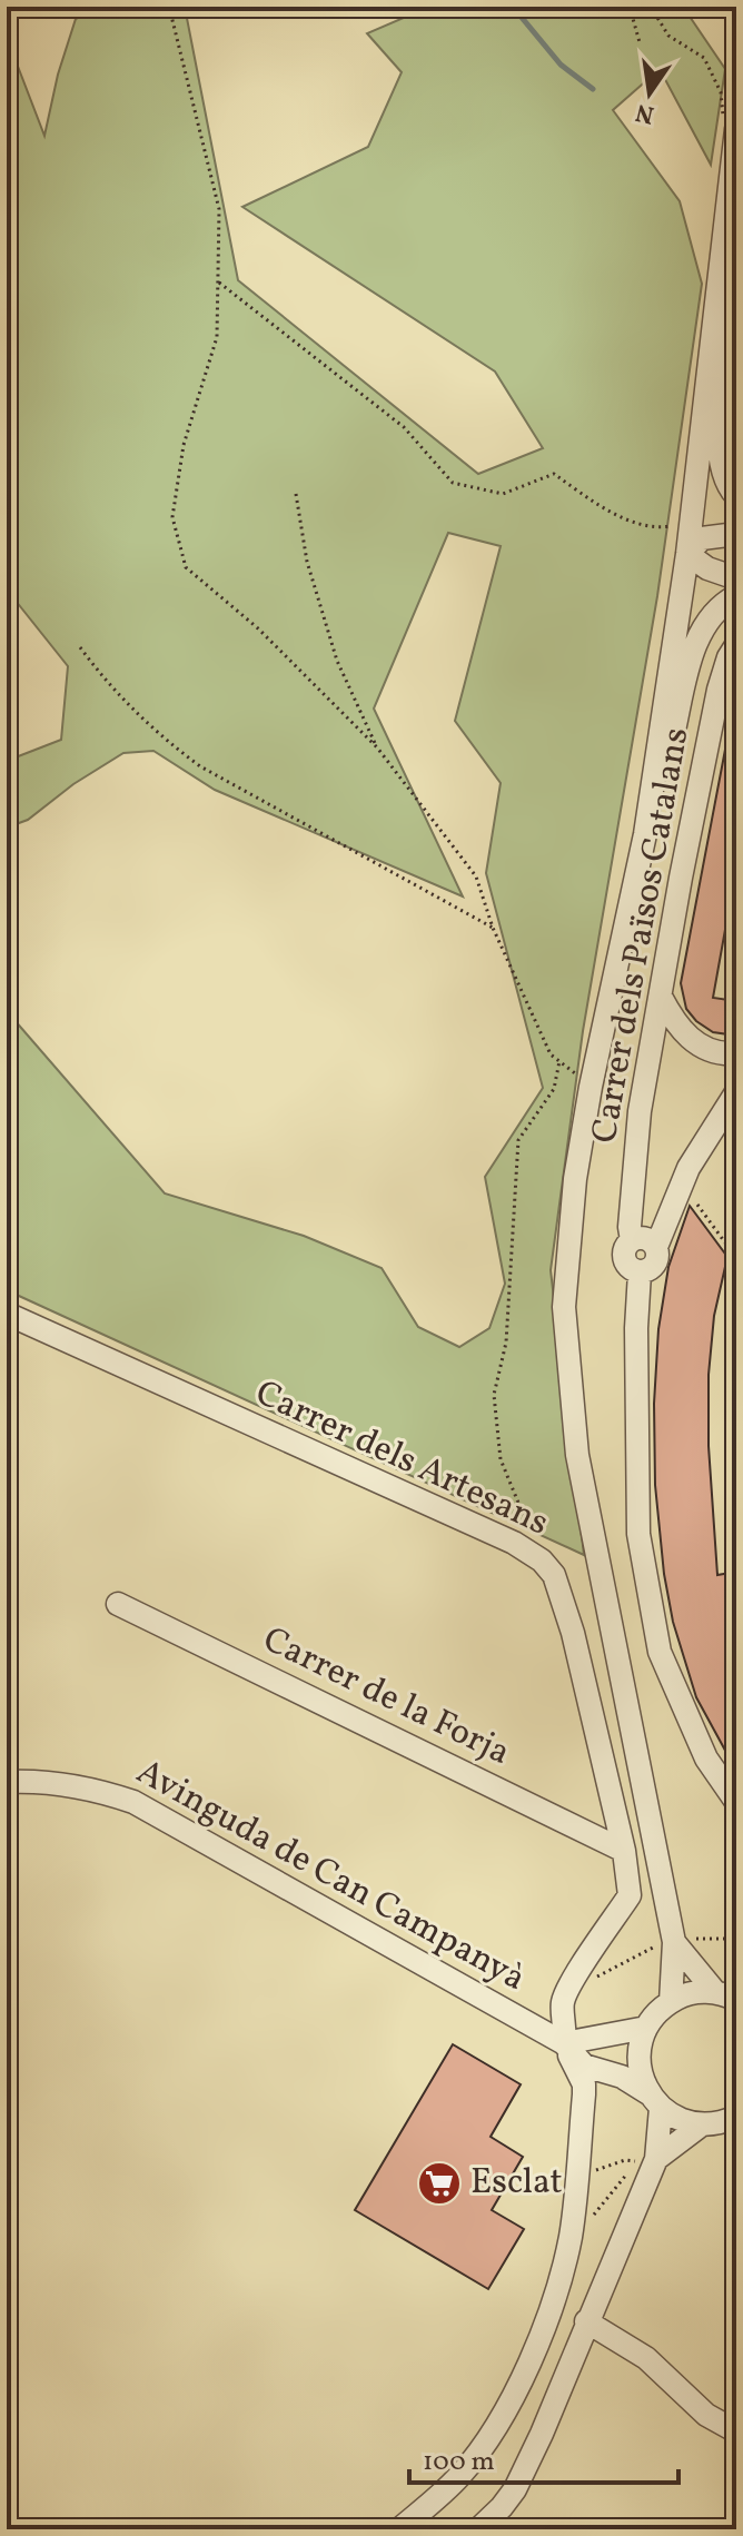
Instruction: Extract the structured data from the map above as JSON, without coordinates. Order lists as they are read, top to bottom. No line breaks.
{"streets":{"street":["Carrer dels Països Catalans","Carrer dels Artesans","Carrer de la Forja","Avinguda de Can Campanyà"]},"crossings":[["Carrer dels Artesans","Carrer de la Forja"],["Carrer dels Artesans","Avinguda de Can Campanyà"]],"places":{"supermarket":["Esclat"]},"scale_bar":"100 m","north":"bottom"}
